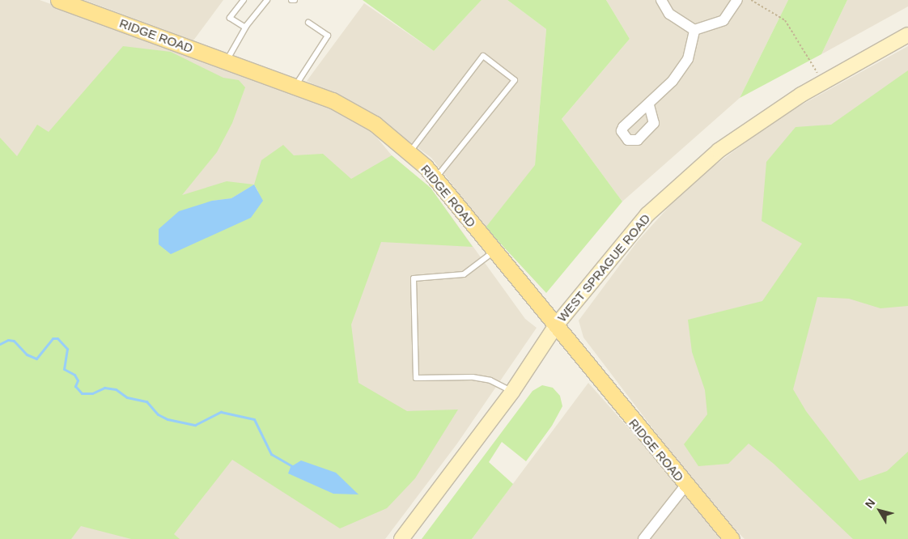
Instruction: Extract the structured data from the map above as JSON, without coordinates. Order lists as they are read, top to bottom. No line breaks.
{"streets":{"main road":["RIDGE ROAD"],"street":["WEST SPRAGUE ROAD"]},"crossings":[["RIDGE ROAD","WEST SPRAGUE ROAD"]],"north":"top left"}
